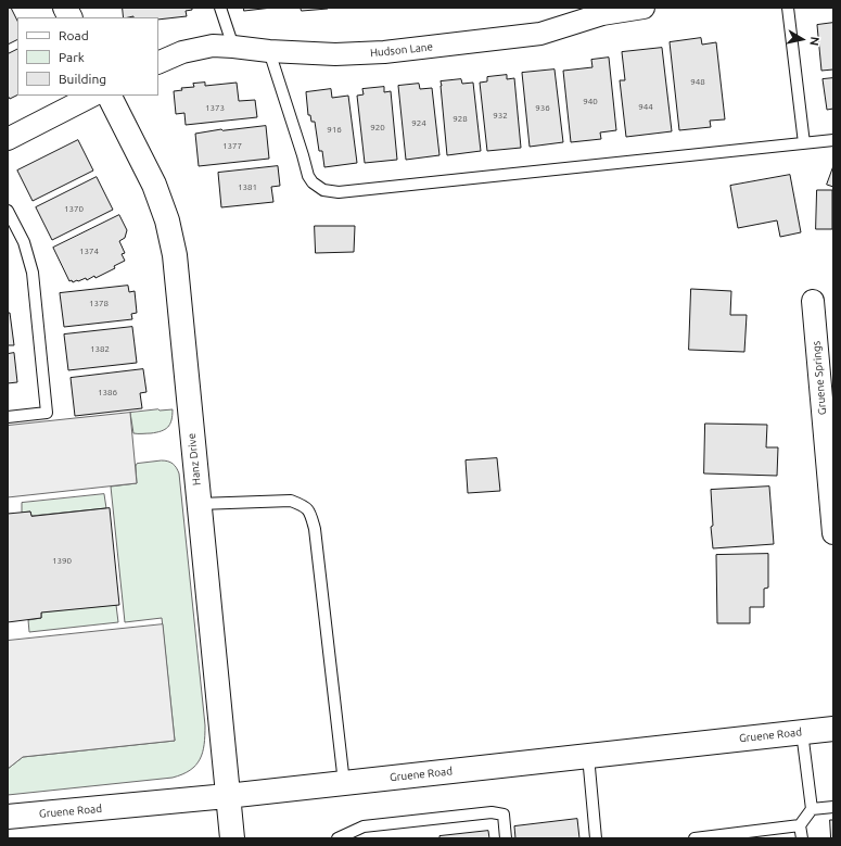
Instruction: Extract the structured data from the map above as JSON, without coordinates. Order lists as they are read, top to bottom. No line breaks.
{"streets":{"street":["Hudson Lane","Gruene Springs","Hanz Drive","Gruene Road"]},"crossings":[["Hanz Drive","Gruene Road"]],"house_numbers":["948","940","944","1373","936","932","928","924","920","916","1377","1381","1370","1374","1378","1382","1386","1390"],"legend":["Road","Park","Building"],"north":"right"}
